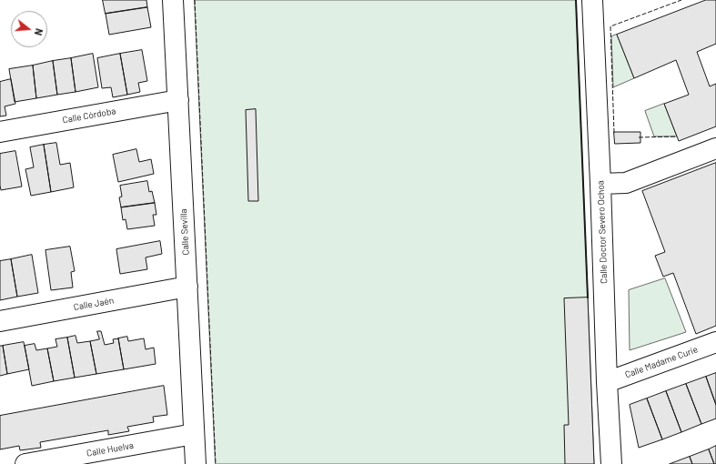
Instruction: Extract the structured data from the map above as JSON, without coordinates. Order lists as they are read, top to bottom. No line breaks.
{"streets":{"street":["Calle Córdoba","Calle Sevilla","Calle Doctor Severo Ochoa","Calle Jaén","Calle Madame Curie","Calle Huelva"]},"crossings":[["Calle Córdoba","Calle Sevilla"],["Calle Sevilla","Calle Jaén"],["Calle Sevilla","Calle Huelva"],["Calle Doctor Severo Ochoa","Calle Madame Curie"]],"north":"right"}
